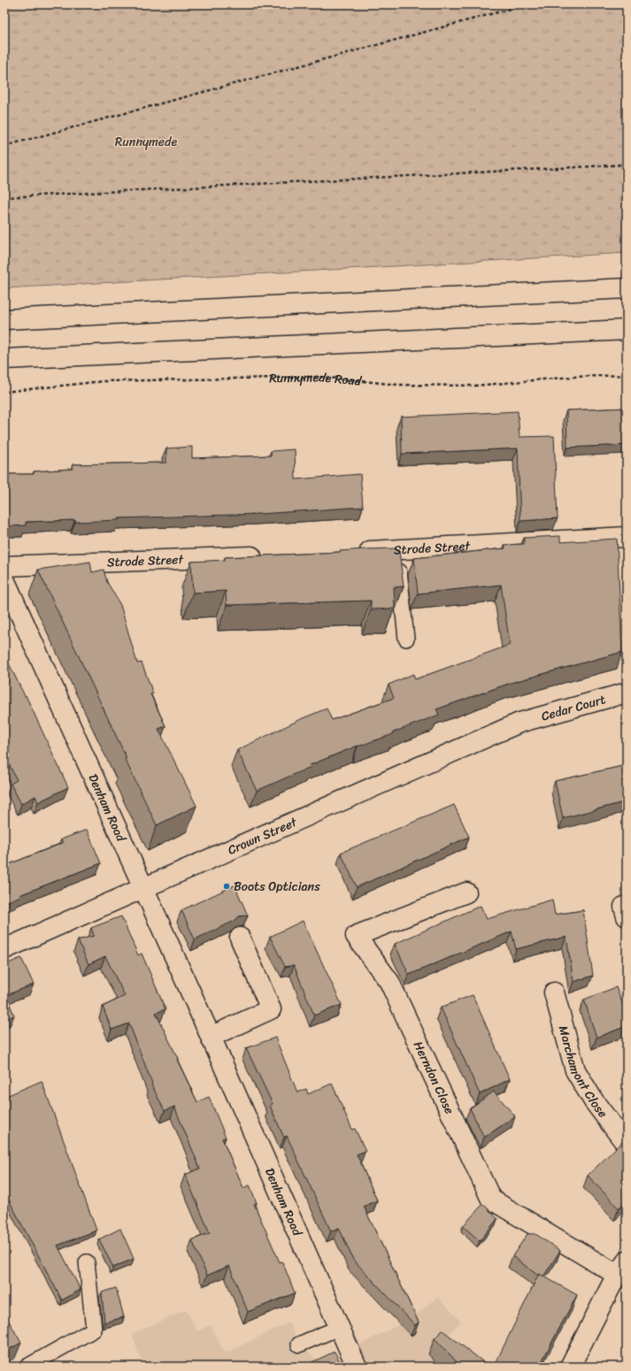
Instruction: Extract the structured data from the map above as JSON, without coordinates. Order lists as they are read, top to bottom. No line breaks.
{"streets":{"street":["Strode Street","Cedar Court","Denham Road","Crown Street","Marchamont Close","Herndon Close"],"path":["Runnymede Road"]},"crossings":[["Cedar Court","Crown Street"],["Denham Road","Crown Street"]],"parks":["Runnymede"],"places":["Boots Opticians"]}
